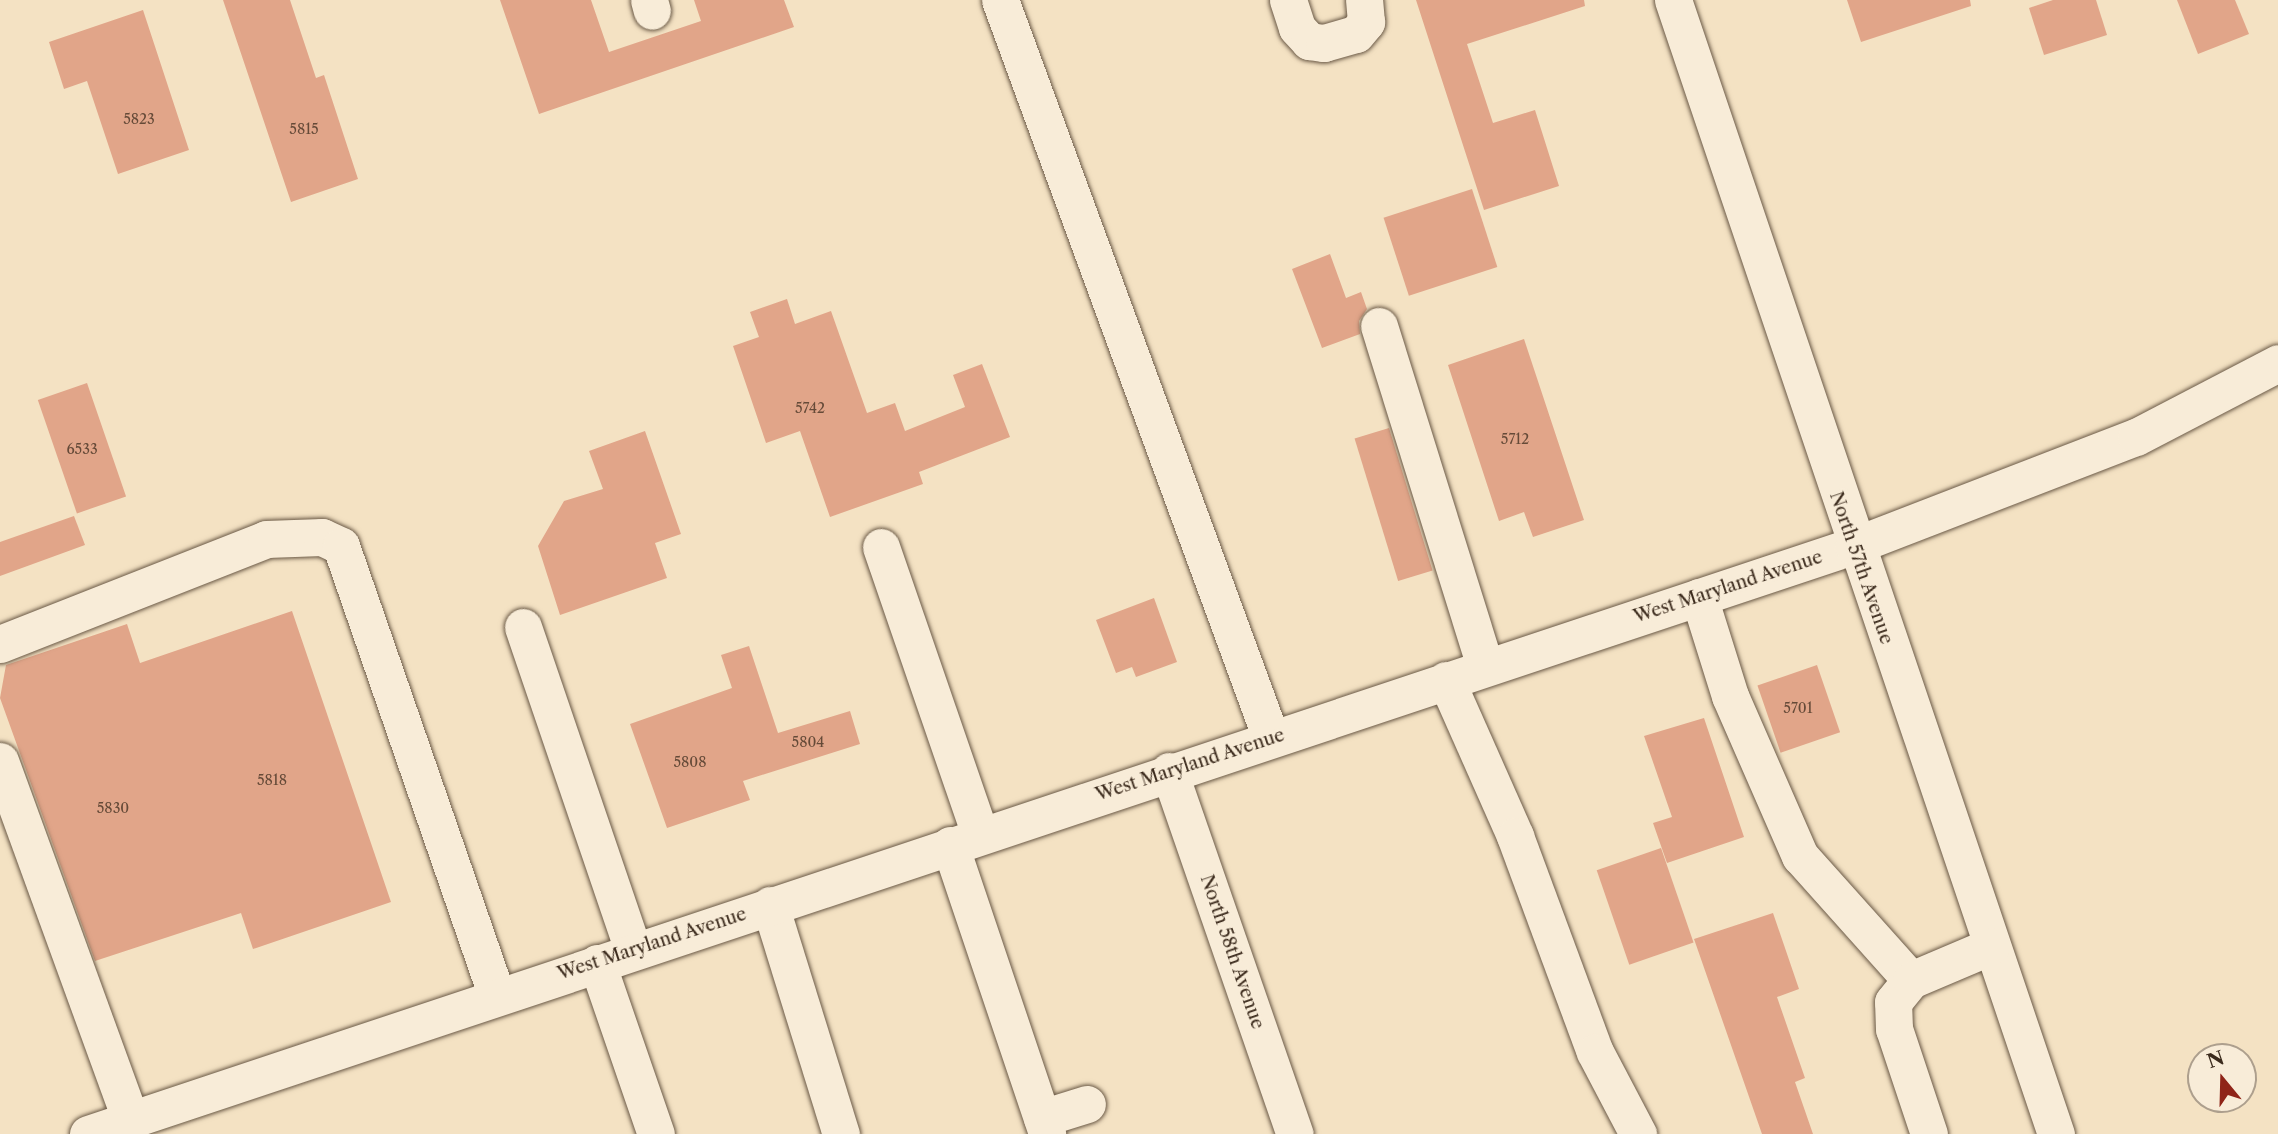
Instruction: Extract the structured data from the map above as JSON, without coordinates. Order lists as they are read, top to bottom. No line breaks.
{"streets":{"street":["North 57th Avenue","West Maryland Avenue","North 58th Avenue"]},"crossings":[["North 57th Avenue","West Maryland Avenue"],["West Maryland Avenue","North 58th Avenue"]],"house_numbers":["5823","5815","5742","5712","6533","5701","5804","5808","5818","5830"],"north":"top"}
